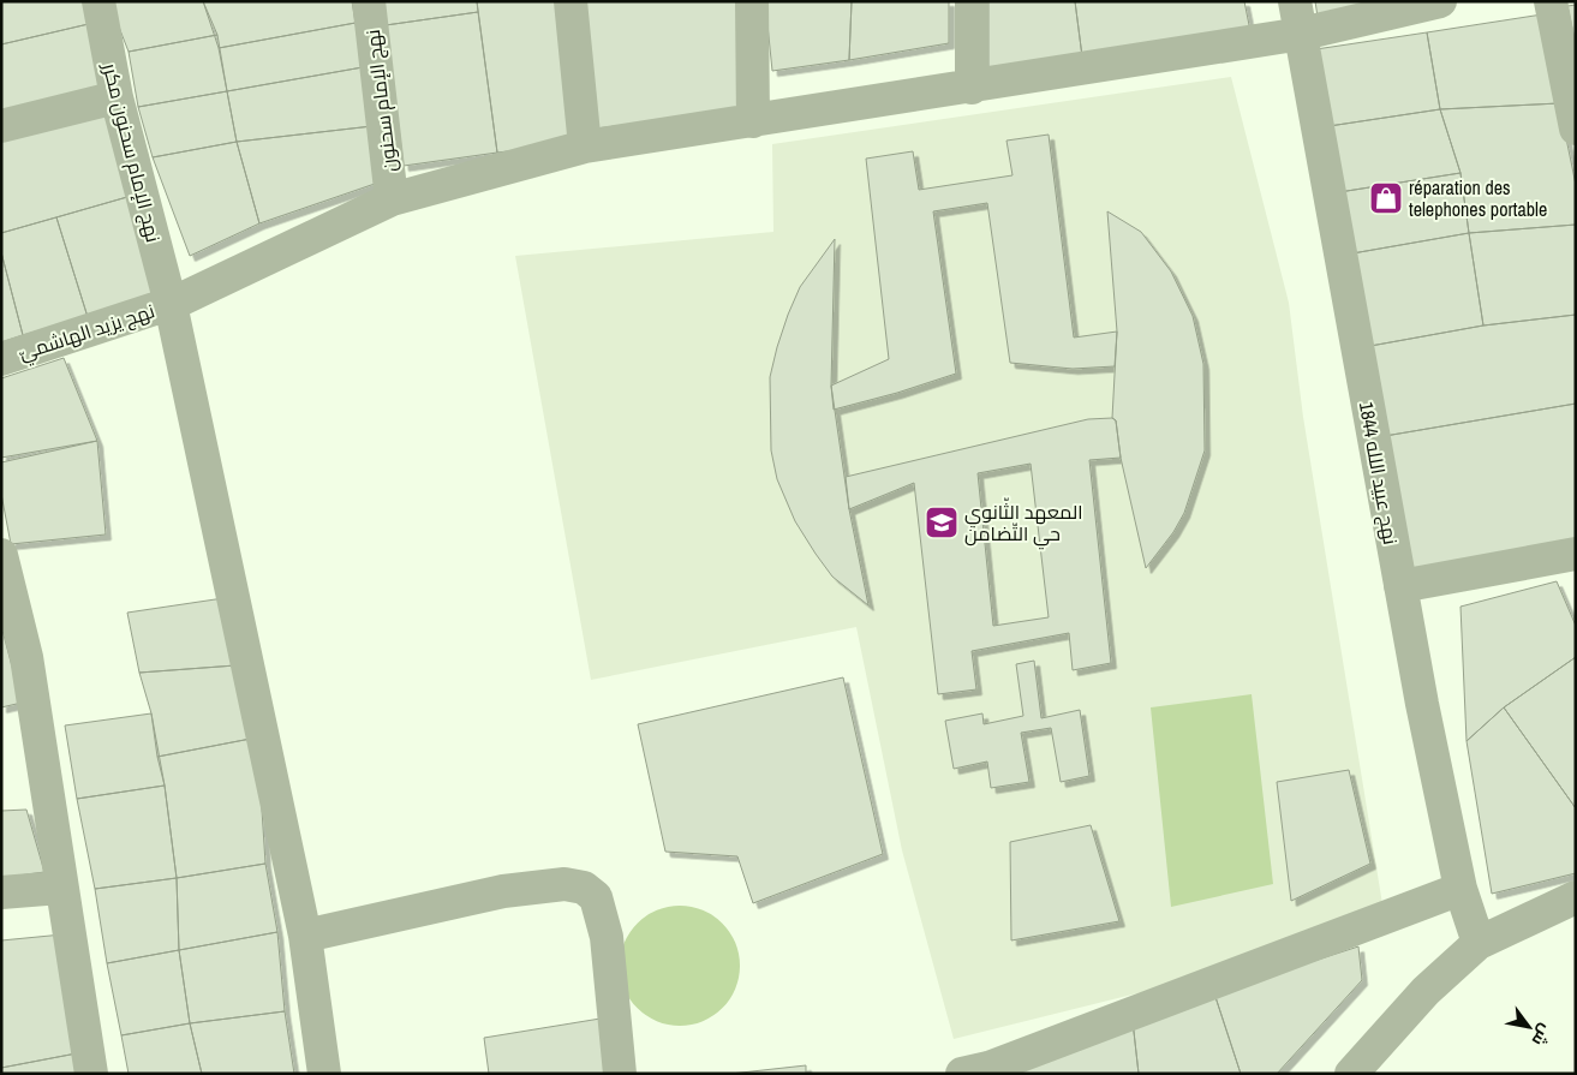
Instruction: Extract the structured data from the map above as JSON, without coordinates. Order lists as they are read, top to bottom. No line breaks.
{"streets":{"street":["نهج الإمام سحنون","نهج الإمام سحنون مكرر","نهج يزيد الهاشميّ","نهج عبيد اللله 1844"]},"crossings":[["نهج الإمام سحنون","نهج يزيد الهاشميّ"],["نهج الإمام سحنون مكرر","نهج يزيد الهاشميّ"],["نهج يزيد الهاشميّ","نهج عبيد اللله 1844"]],"places":{"shop":["réparation des telephones portable"],"school or university":["المعهد الثّانوي حي التّضامن"]},"north":"bottom right"}
